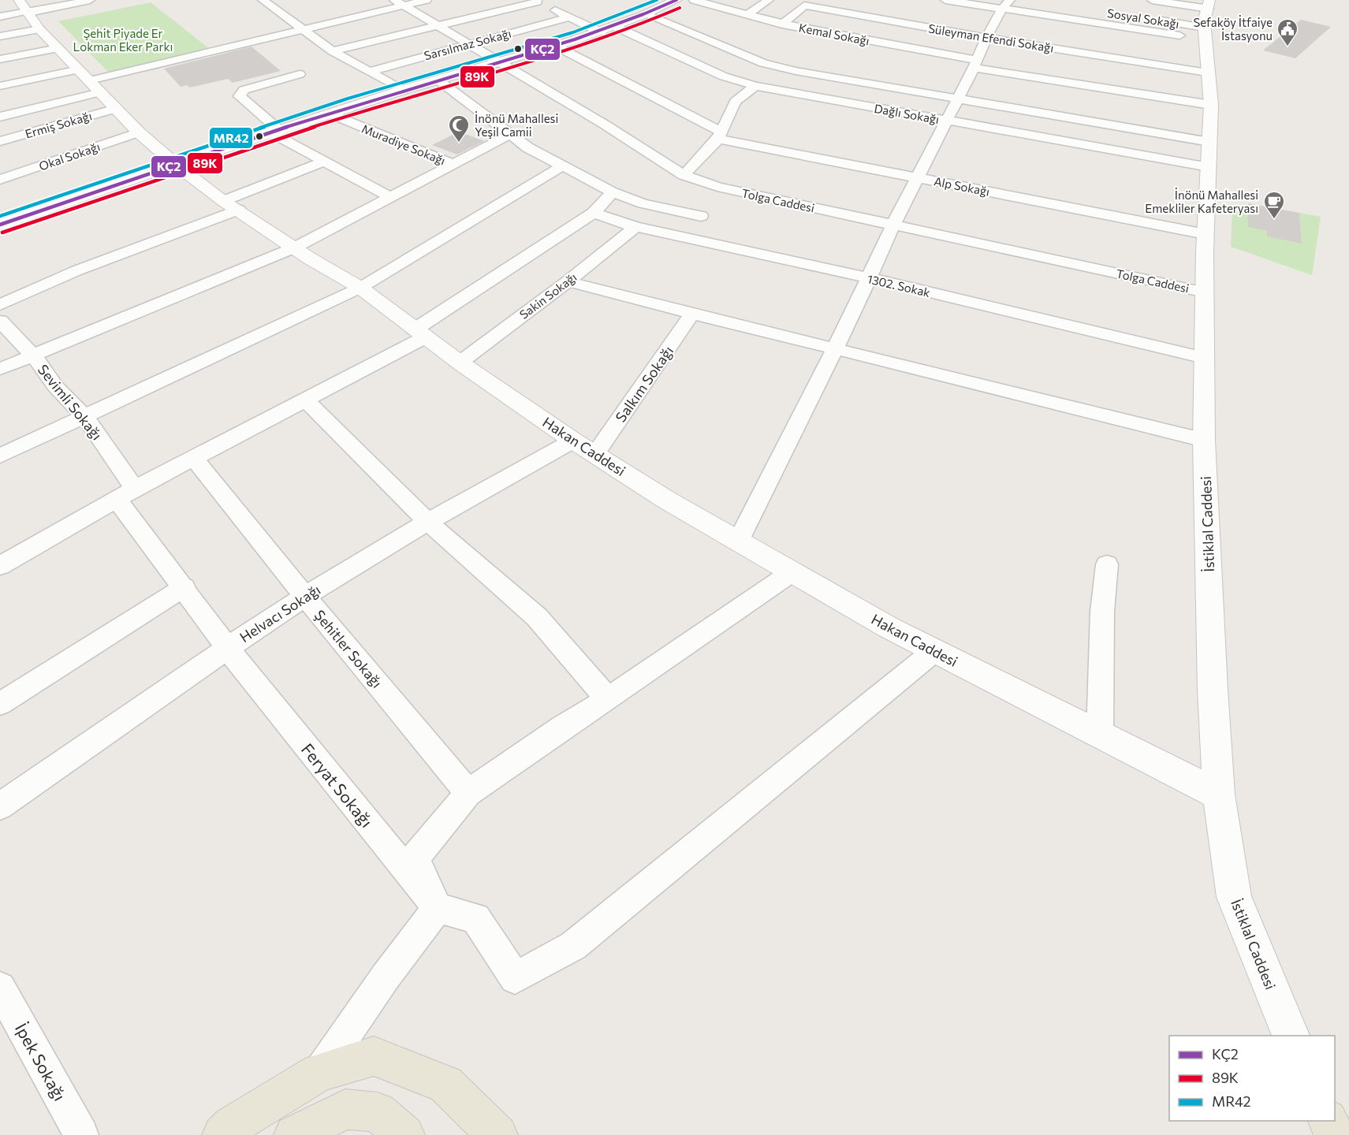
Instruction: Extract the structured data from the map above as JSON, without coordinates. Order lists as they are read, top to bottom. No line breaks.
{"streets":{"street":["Sosyal Sokağı","Kemal Sokağı","Süleyman Efendi Sokağı","Sarsılmaz Sokağı","Dağlı Sokağı","Ermiş Sokağı","Muradiye Sokağı","Okal Sokağı","Alp Sokağı","Tolga Caddesi","1302. Sokak","Sakin Sokağı","Salkım Sokağı","Sevimli Sokağı","Hakan Caddesi","İstiklal Caddesi","Helvacı Sokağı","Şehitler Sokağı","Feryat Sokağı","İpek Sokağı"]},"crossings":[["Sosyal Sokağı","İstiklal Caddesi"],["Kemal Sokağı","Süleyman Efendi Sokağı"],["Kemal Sokağı","İstiklal Caddesi"],["Süleyman Efendi Sokağı","İstiklal Caddesi"],["Sarsılmaz Sokağı","Tolga Caddesi"],["Dağlı Sokağı","İstiklal Caddesi"],["Ermiş Sokağı","Hakan Caddesi"],["Okal Sokağı","Hakan Caddesi"],["Alp Sokağı","İstiklal Caddesi"],["Tolga Caddesi","İstiklal Caddesi"],["1302. Sokak","Sakin Sokağı"],["1302. Sokak","İstiklal Caddesi"],["Sakin Sokağı","Hakan Caddesi"],["Salkım Sokağı","Hakan Caddesi"],["Sevimli Sokağı","Feryat Sokağı"],["Hakan Caddesi","İstiklal Caddesi"],["Hakan Caddesi","Helvacı Sokağı"],["Helvacı Sokağı","Şehitler Sokağı"],["Helvacı Sokağı","Feryat Sokağı"]],"parks":["Şehit Piyade Er Lokman Eker Parkı"],"places":{"public building":["Sefaköy İtfaiye İstasyonu"],"mosque":["İnönü Mahallesi Yeşil Camii"],"cafe":["İnönü Mahallesi Emekliler Kafeteryası"]},"lines":["transit line KÇ2","transit line MR42","transit line 89K"],"legend":["KÇ2","89K","MR42"]}
